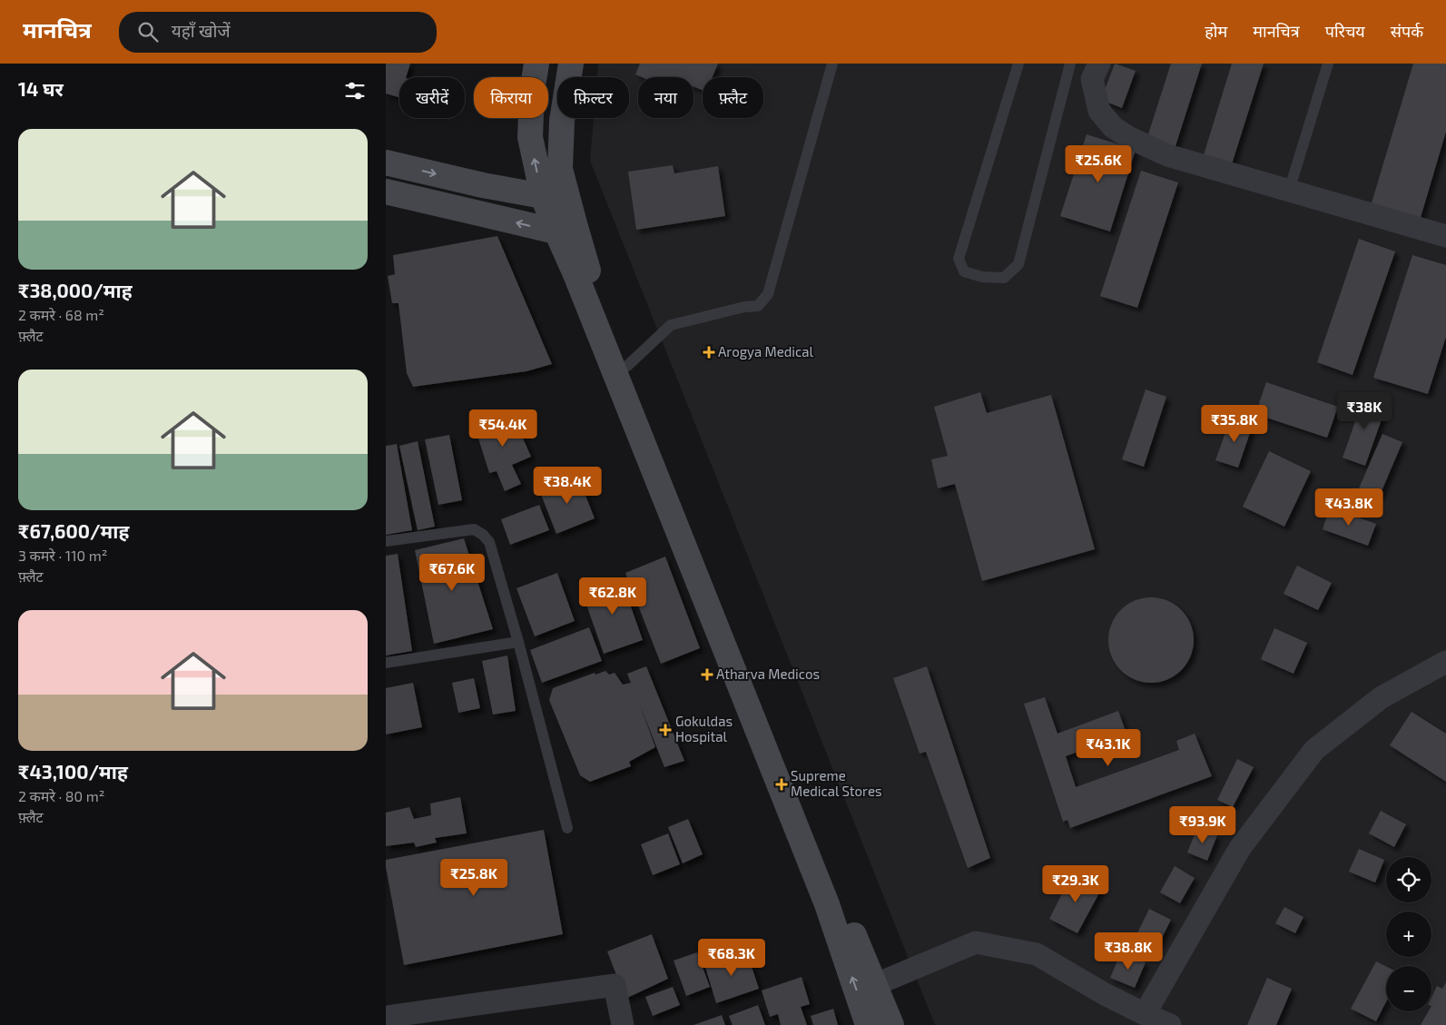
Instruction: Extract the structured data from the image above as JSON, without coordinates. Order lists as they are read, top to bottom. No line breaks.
{"places":{"health":["Arogya Medical","Atharva Medicos","Gokuldas Hospital","Supreme Medical Stores"]},"page":{"header":"मानचित्र","search":"यहाँ खोजें","nav":["होम","मानचित्र","परिचय","संपर्क"],"heading":"14 घर","chip":["खरीदें","किराया","फ़िल्टर","नया","फ़्लैट"],"list":[{"name":"₹38,000/माह","note":"2 कमरे · 68 m² · फ़्लैट"},{"name":"₹67,600/माह","note":"3 कमरे · 110 m² · फ़्लैट"},{"name":"₹43,100/माह","note":"2 कमरे · 80 m² · फ़्लैट"}],"price":["₹25.6K","₹38K","₹35.8K","₹54.4K","₹38.4K","₹43.8K","₹67.6K","₹62.8K","₹43.1K","₹93.9K","₹25.8K","₹29.3K","₹38.8K","₹68.3K"],"map_buttons":["+","−"]}}
